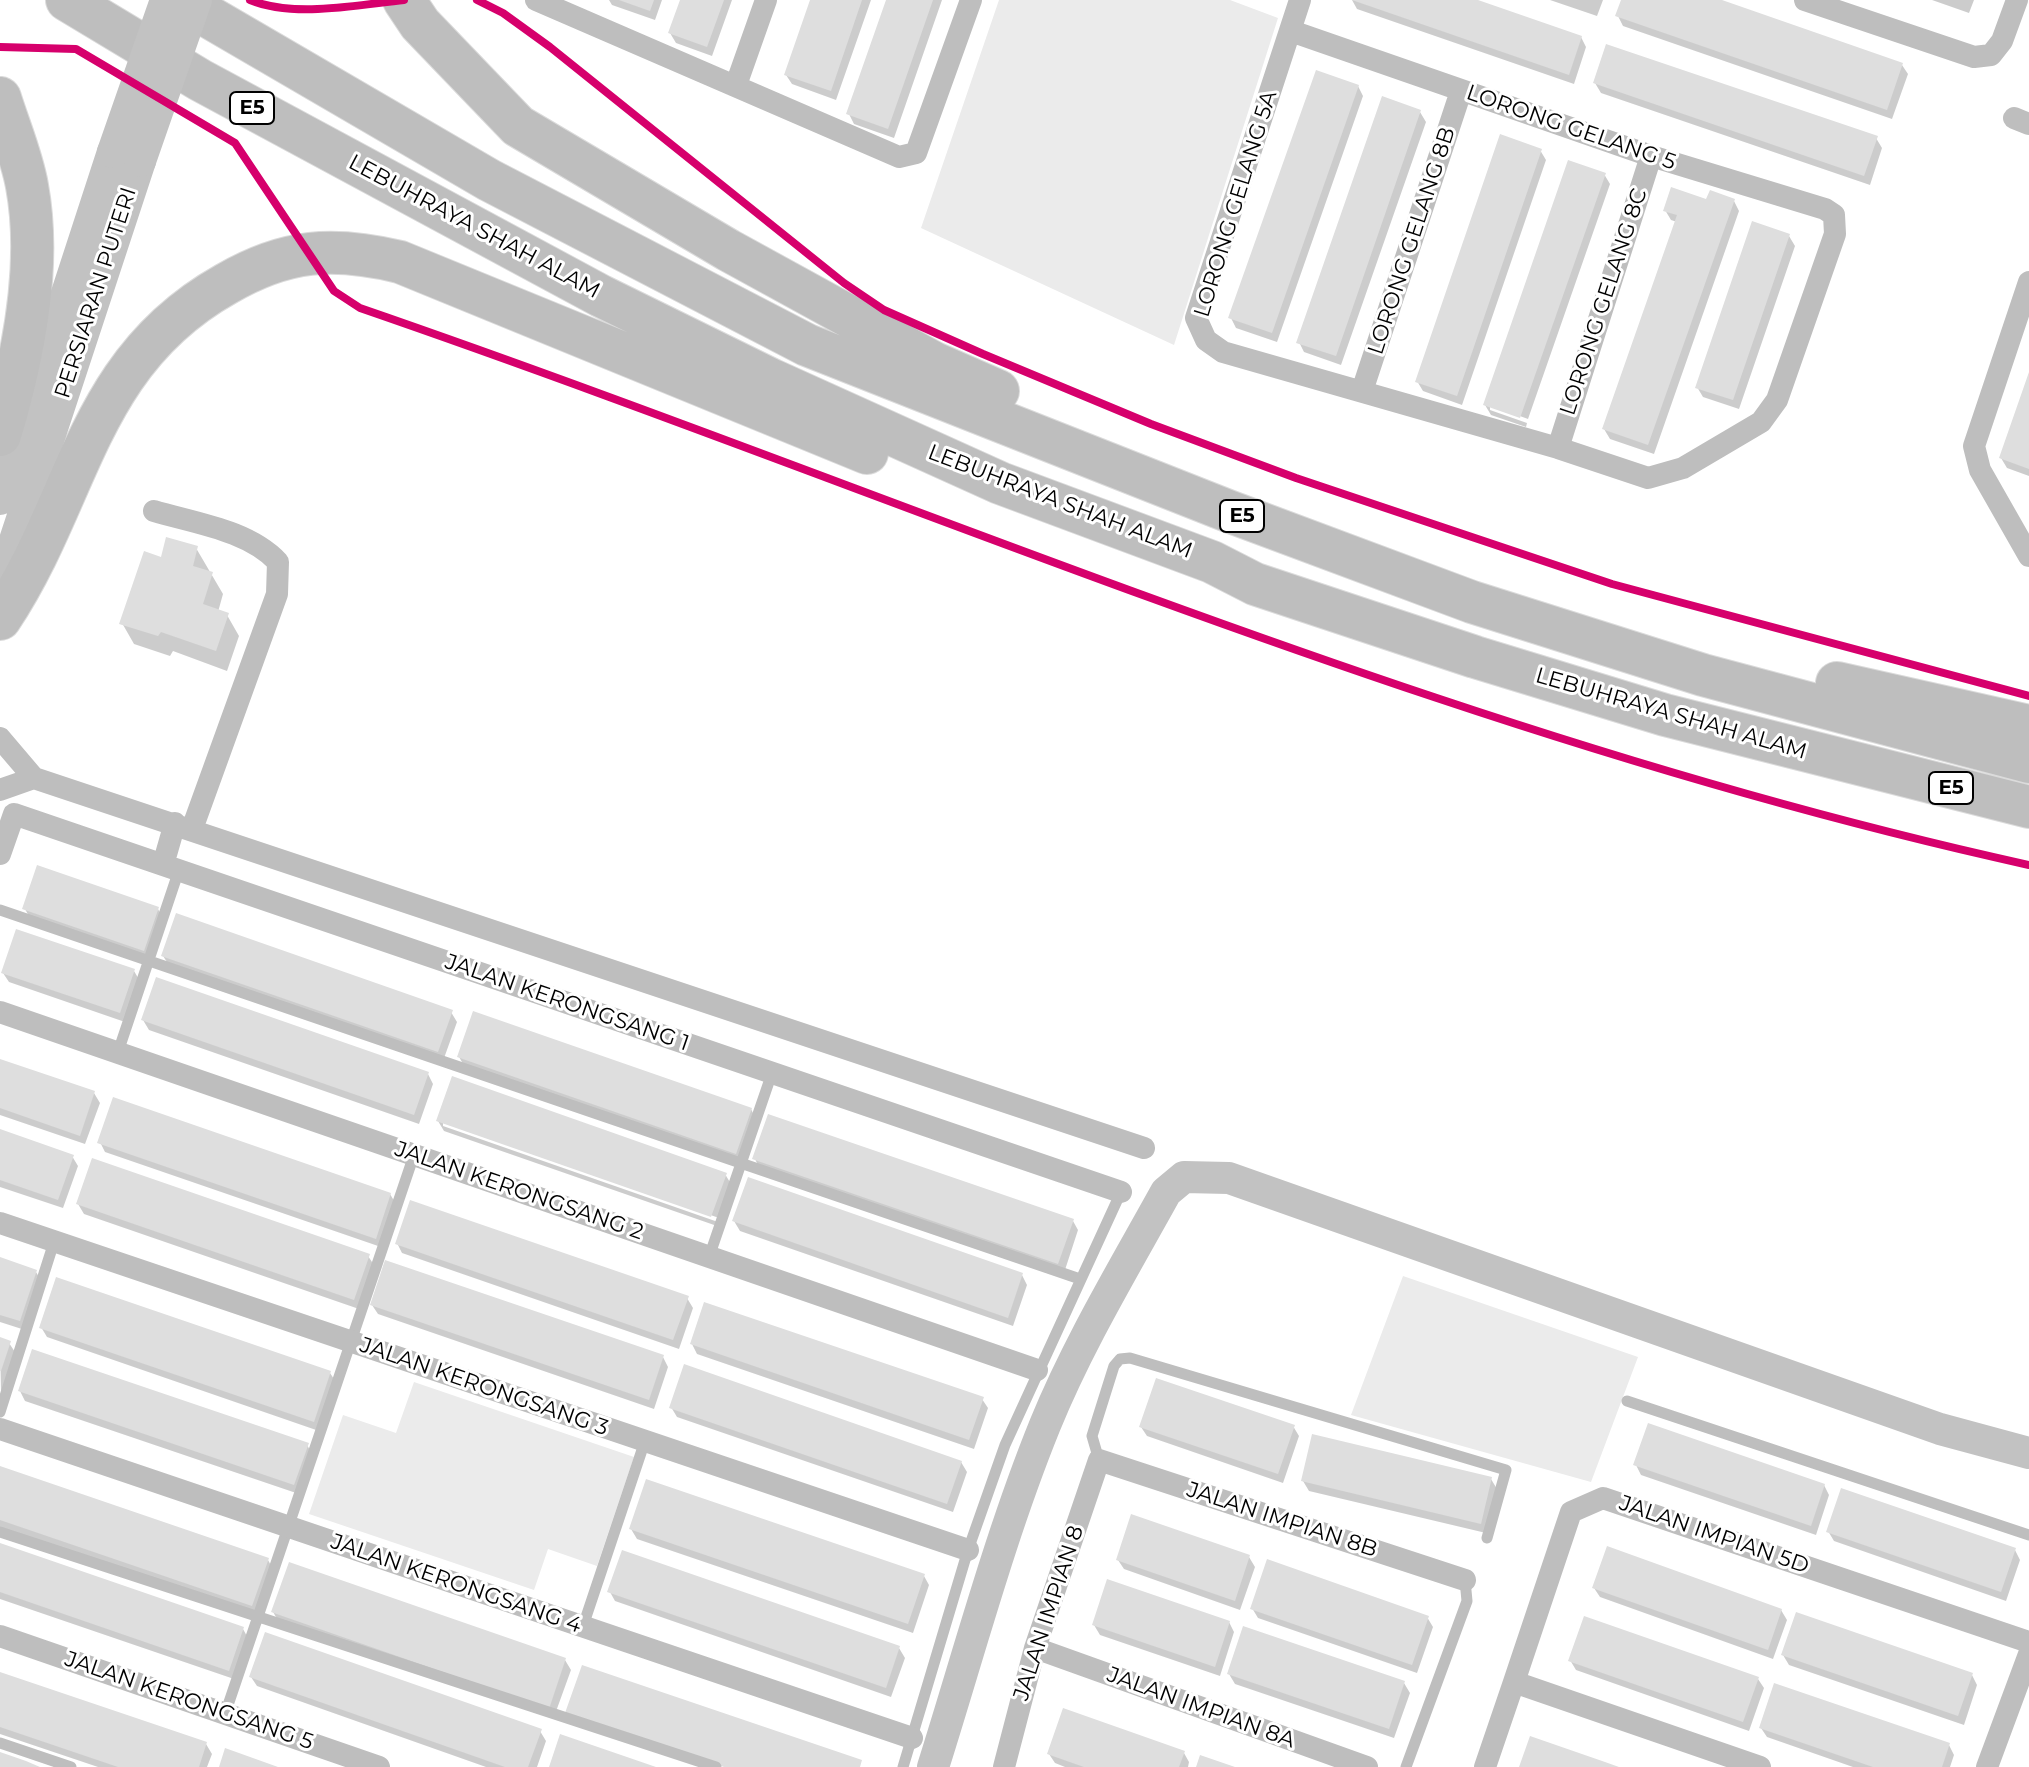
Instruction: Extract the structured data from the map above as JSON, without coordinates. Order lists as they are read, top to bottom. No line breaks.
{"streets":{"highway":["E5","LEBUHRAYA SHAH ALAM"],"street":["LORONG GELANG 5","LORONG GELANG 5A","LORONG GELANG 8B","PERSIARAN PUTERI","LORONG GELANG 8C","JALAN KERONGSANG 1","JALAN KERONGSANG 2","JALAN KERONGSANG 3","JALAN IMPIAN 8B","JALAN IMPIAN 5D","JALAN KERONGSANG 4","JALAN IMPIAN 8","JALAN KERONGSANG 5","JALAN IMPIAN 8A"]},"crossings":[["LORONG GELANG 5","LORONG GELANG 5A"],["LORONG GELANG 5","LORONG GELANG 8B"],["LORONG GELANG 5","LORONG GELANG 8C"],["LORONG GELANG 5A","LORONG GELANG 8B"],["JALAN IMPIAN 8B","JALAN IMPIAN 8"],["JALAN IMPIAN 8","JALAN IMPIAN 8A"]]}
